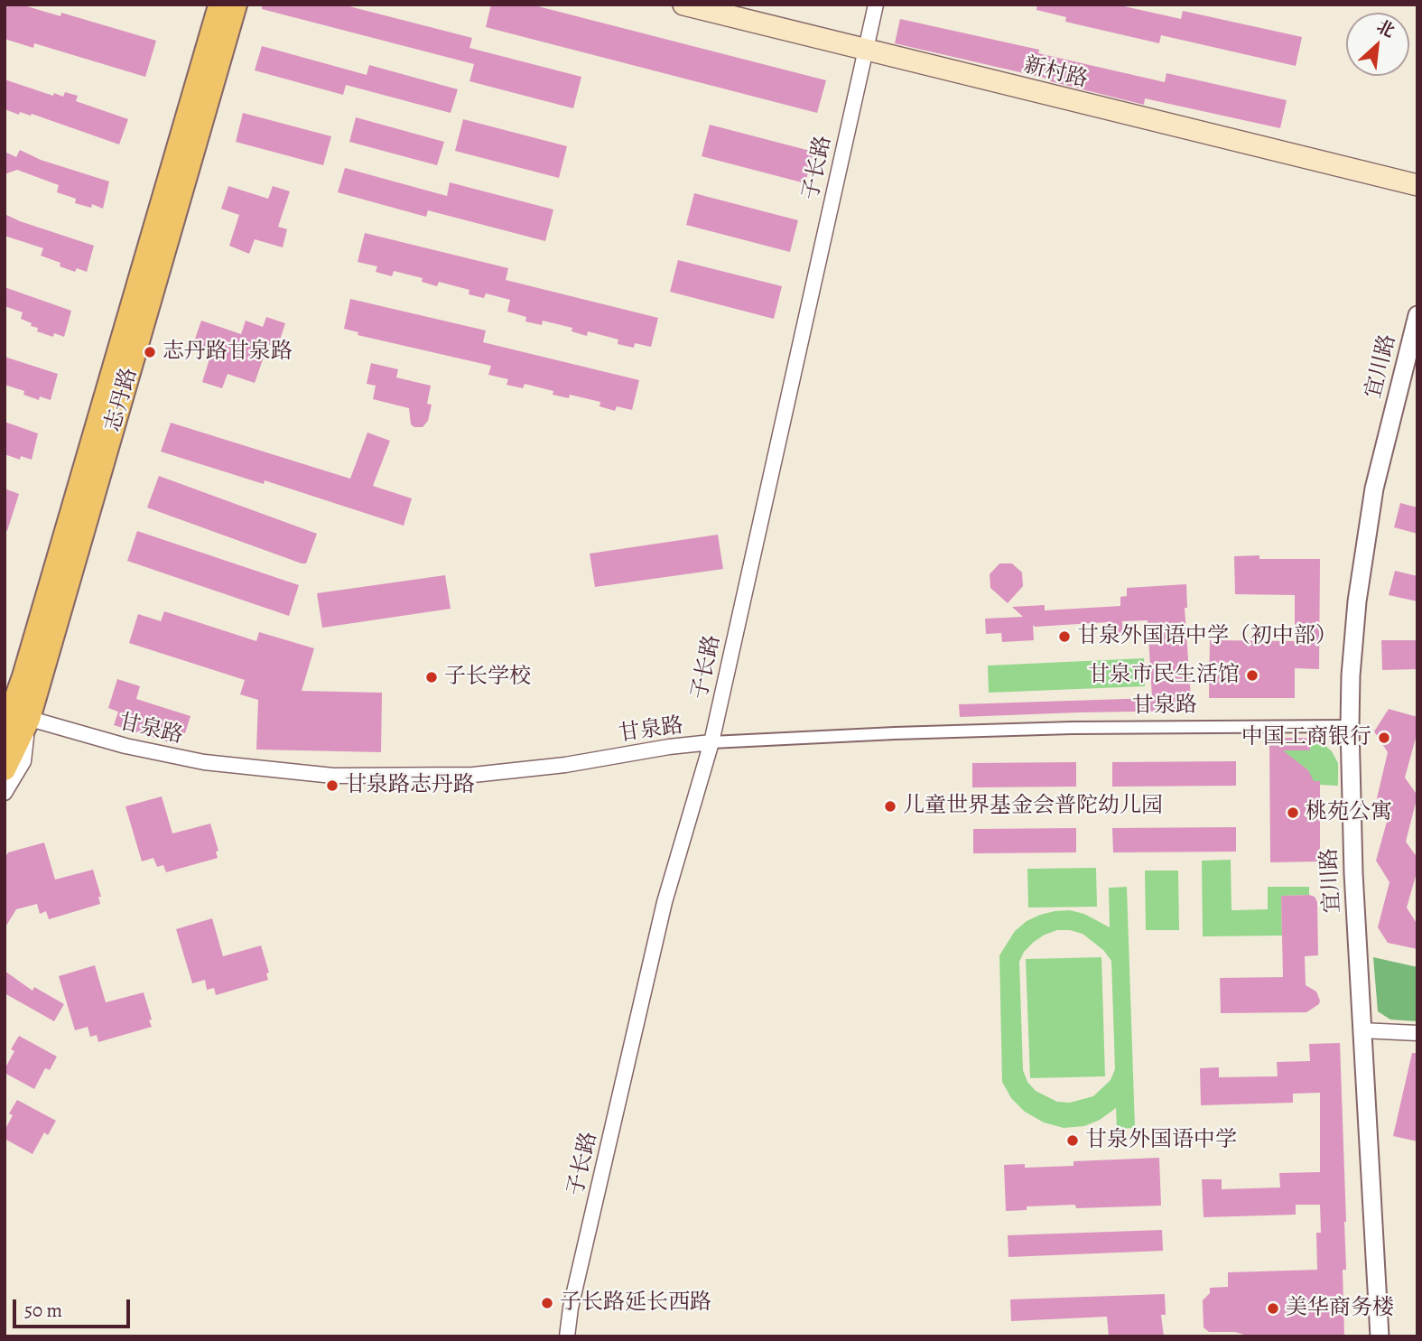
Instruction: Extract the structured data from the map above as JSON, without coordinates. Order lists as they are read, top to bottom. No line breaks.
{"streets":{"main road":["新村路","志丹路"],"street":["子长路","宜川路","甘泉路"]},"crossings":[["新村路","子长路"],["子长路","甘泉路"],["宜川路","甘泉路"],["志丹路","甘泉路"]],"places":["志丹路甘泉路","甘泉外国语中学（初中部）","甘泉市民生活馆","子长学校","中国工商银行","甘泉路志丹路","儿童世界基金会普陀幼儿园","桃苑公寓","甘泉外国语中学","子长路延长西路","美华商务楼"],"scale_bar":"50 m","north":"top right"}
